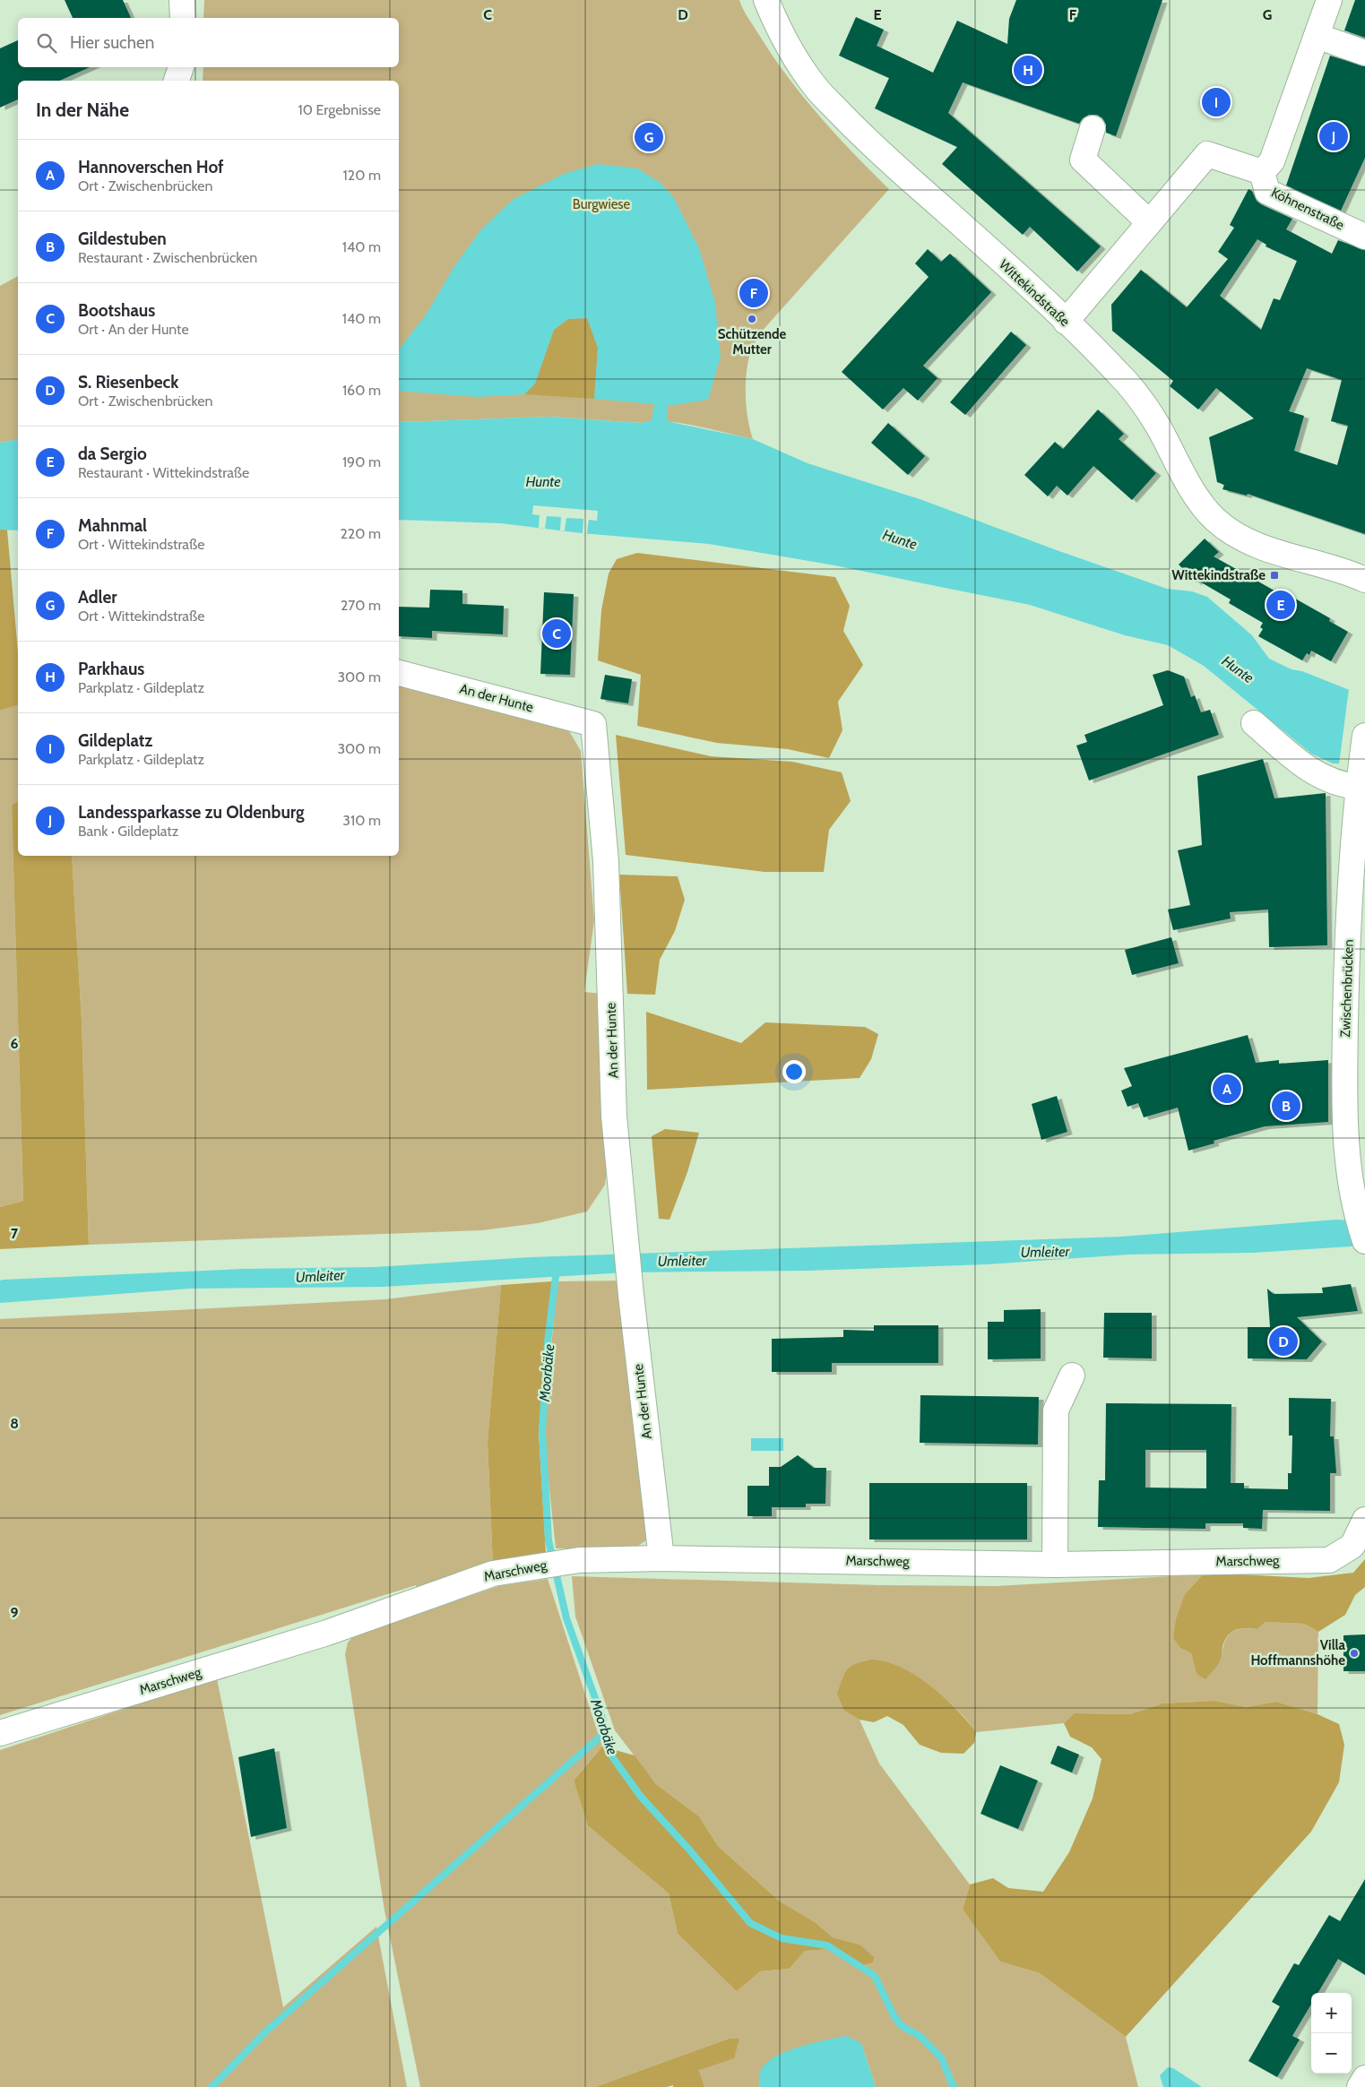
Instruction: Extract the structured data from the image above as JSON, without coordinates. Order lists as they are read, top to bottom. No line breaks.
{"streets":{"street":["Köhnenstraße","Wittekindstraße","An der Hunte","Zwischenbrücken","Marschweg"]},"crossings":[["An der Hunte","Marschweg"]],"water":["Hunte","Umleiter","Moorbäke"],"parks":["Burgwiese"],"places":{"other":["Schützende Mutter","Villa Hoffmannshöhe"],"transit":["Wittekindstraße"]},"page":{"search":"Hier suchen","pins":["H","I","J","G","F","E","C","A","B","D"],"heading":["In der Nähe","10 Ergebnisse"],"list":[{"mark":"A","name":"Hannoverschen Hof","note":"Ort · Zwischenbrücken","value":"120 m"},{"mark":"B","name":"Gildestuben","note":"Restaurant · Zwischenbrücken","value":"140 m"},{"mark":"C","name":"Bootshaus","note":"Ort · An der Hunte","value":"140 m"},{"mark":"D","name":"S. Riesenbeck","note":"Ort · Zwischenbrücken","value":"160 m"},{"mark":"E","name":"da Sergio","note":"Restaurant · Wittekindstraße","value":"190 m"},{"mark":"F","name":"Mahnmal","note":"Ort · Wittekindstraße","value":"220 m"},{"mark":"G","name":"Adler","note":"Ort · Wittekindstraße","value":"270 m"},{"mark":"H","name":"Parkhaus","note":"Parkplatz · Gildeplatz","value":"300 m"},{"mark":"I","name":"Gildeplatz","note":"Parkplatz · Gildeplatz","value":"300 m"},{"mark":"J","name":"Landessparkasse zu Oldenburg","note":"Bank · Gildeplatz","value":"310 m"}],"map_buttons":["+","−"]},"grid":{"columns":["C","D","E","F","G"],"rows":["6","7","8","9"]}}
